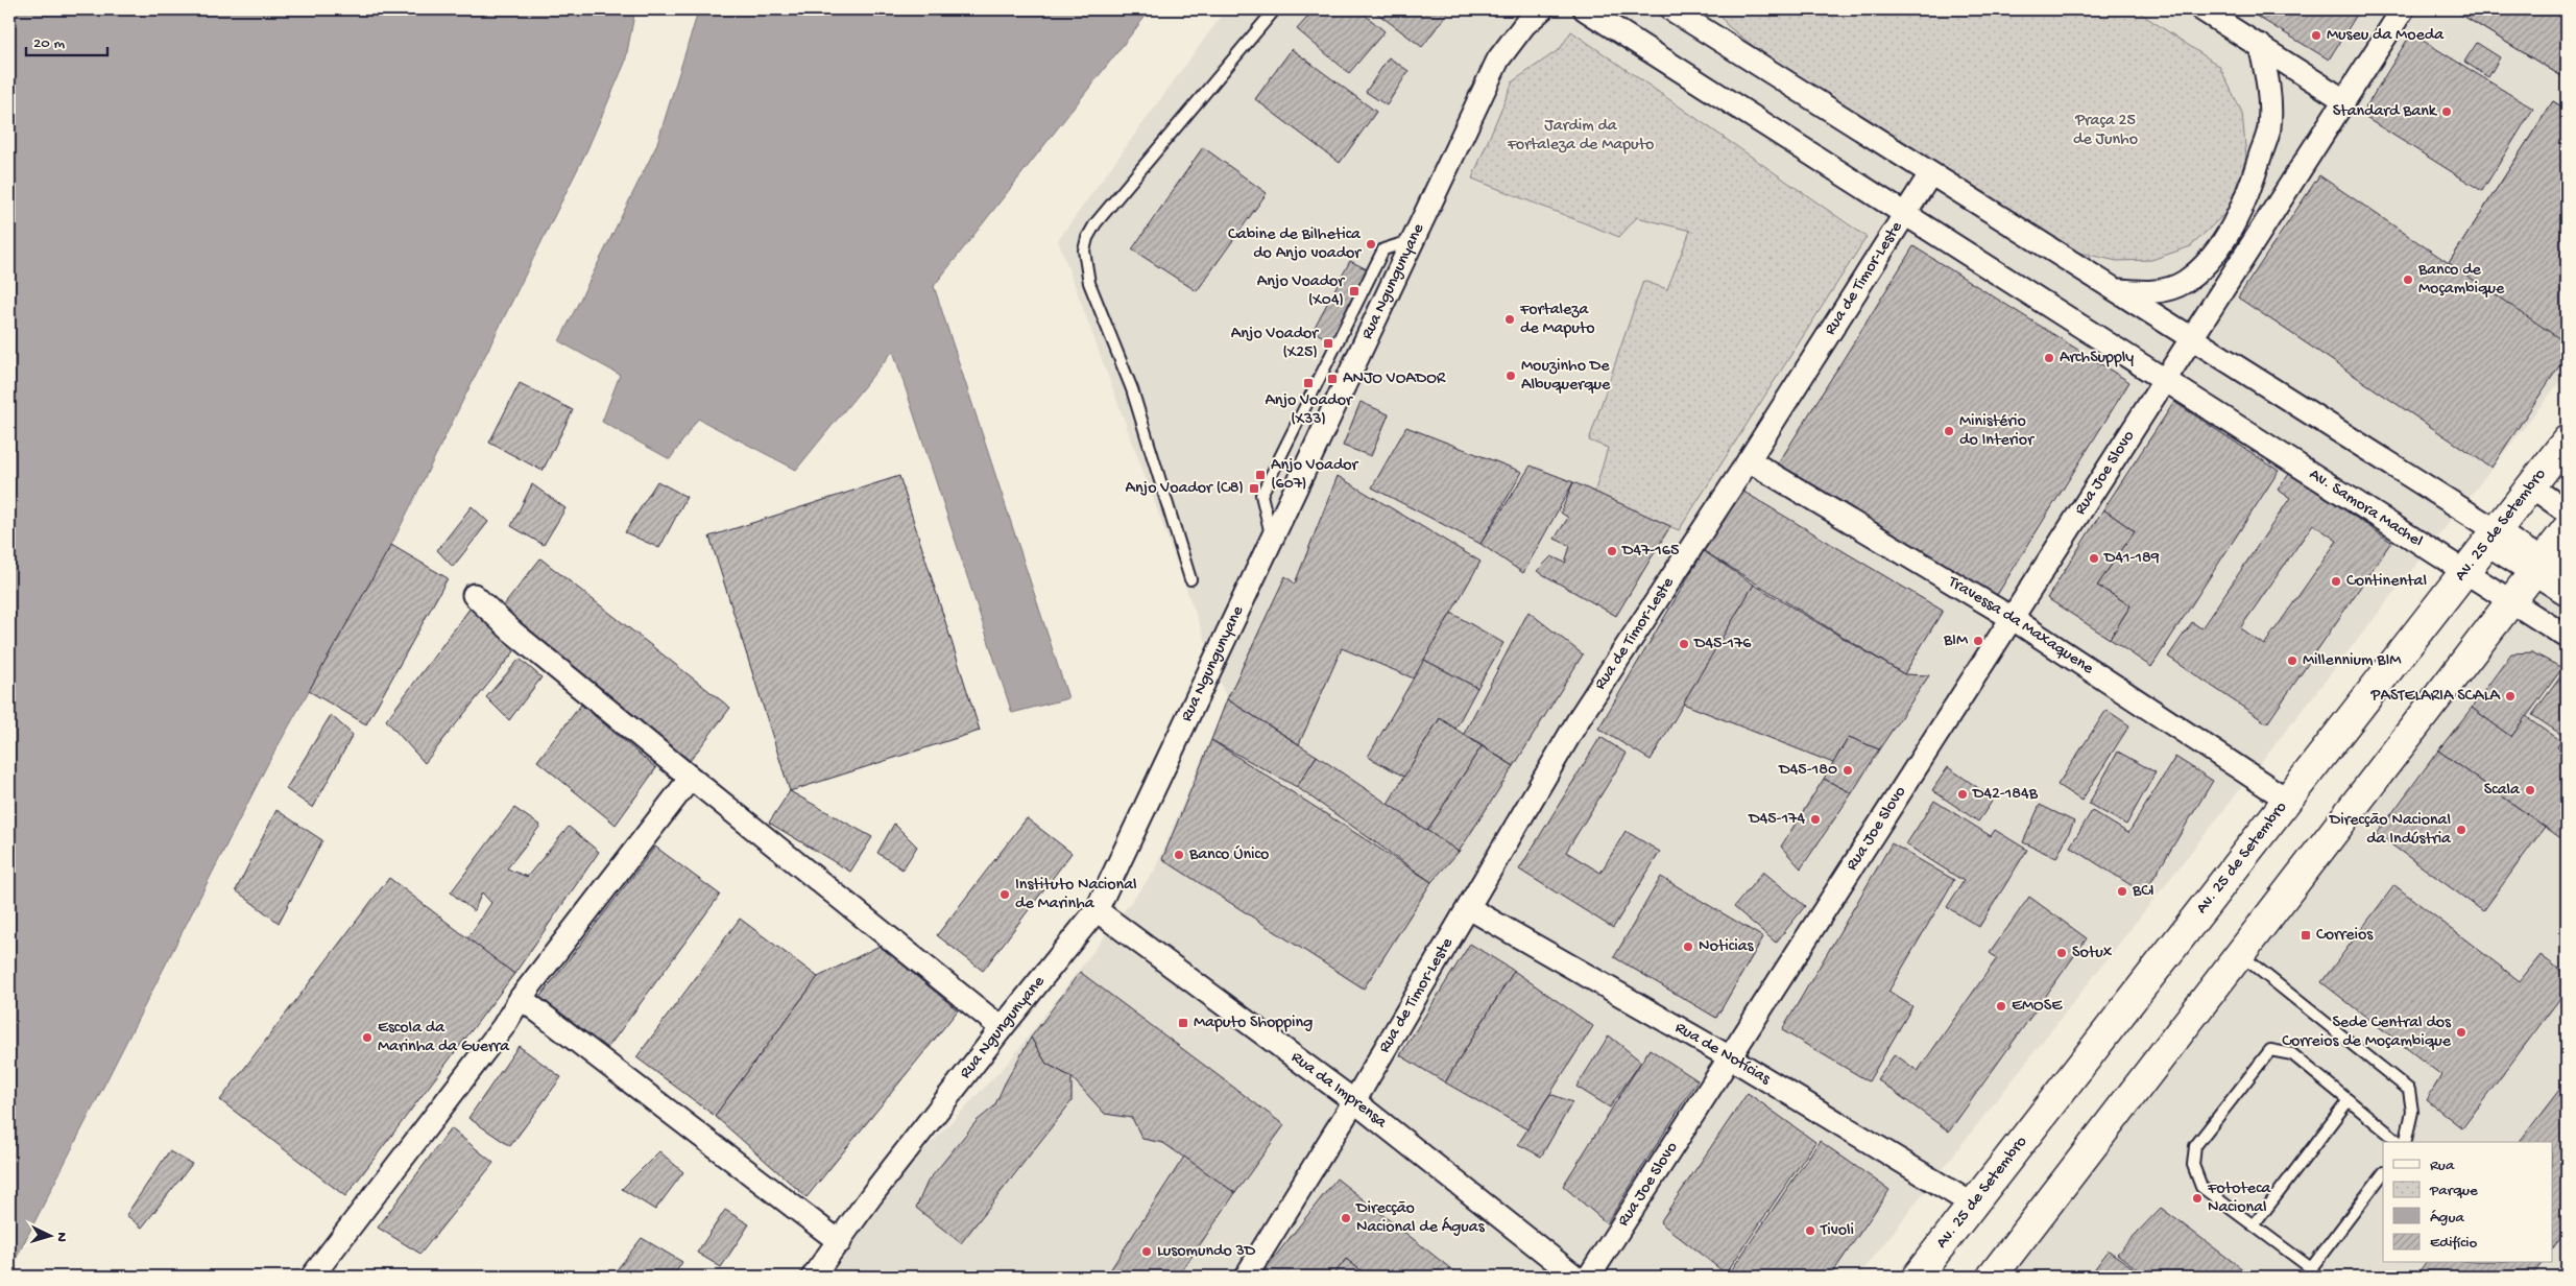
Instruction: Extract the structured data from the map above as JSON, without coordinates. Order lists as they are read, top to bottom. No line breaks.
{"streets":{"main road":["Av. 25 de Setembro"],"street":["Rua de Timor-Leste","Rua Ngungunyane","Rua Joe Slovo","Av. Samora Machel","Travessa da Maxaquene","Rua de Notícias","Rua da Imprensa"]},"crossings":[["Rua de Timor-Leste","Av. Samora Machel"],["Rua de Timor-Leste","Travessa da Maxaquene"],["Rua de Timor-Leste","Rua de Notícias"],["Rua de Timor-Leste","Rua da Imprensa"],["Rua Ngungunyane","Rua da Imprensa"],["Rua Joe Slovo","Av. Samora Machel"],["Rua Joe Slovo","Travessa da Maxaquene"],["Rua Joe Slovo","Rua de Notícias"],["Av. Samora Machel","Av. 25 de Setembro"],["Av. 25 de Setembro","Travessa da Maxaquene"],["Av. 25 de Setembro","Rua de Notícias"]],"parks":["Praça 25 de Junho","Jardim da Fortaleza de Maputo"],"places":{"other":["Museu da Moeda","Standard Bank","Cabine de Bilhetica do Anjo voador","Banco de Moçambique","Fortaleza de Maputo","ArchSupply","Mouzinho De Albuquerque","Ministério do Interior","D47-165","D41-189","Continental","BIM","D45-176","Millennium BIM","PASTELARIA SCALA","D45-180","Scala","D42-184B","D45-174","Direcção Nacional da Indústria","Banco Único","BCI","Instituto Nacional de Marinha","Noticias","Sotux","EMOSE","Sede Central dos Correios de Moçambique","Escola da Marinha da Guerra","Fototeca Nacional","Direcção Nacional de Águas","Tivoli","Lusomundo 3D"],"transit":["Anjo Voador (X04)","Anjo Voador (X25)","ANJO VOADOR","Anjo Voador (X33)","Anjo Voador (607)","Anjo Voador (C8)","Correios","Maputo Shopping"]},"legend":["Rua","Parque","Água","Edifício"],"scale_bar":"20 m","north":"right"}
